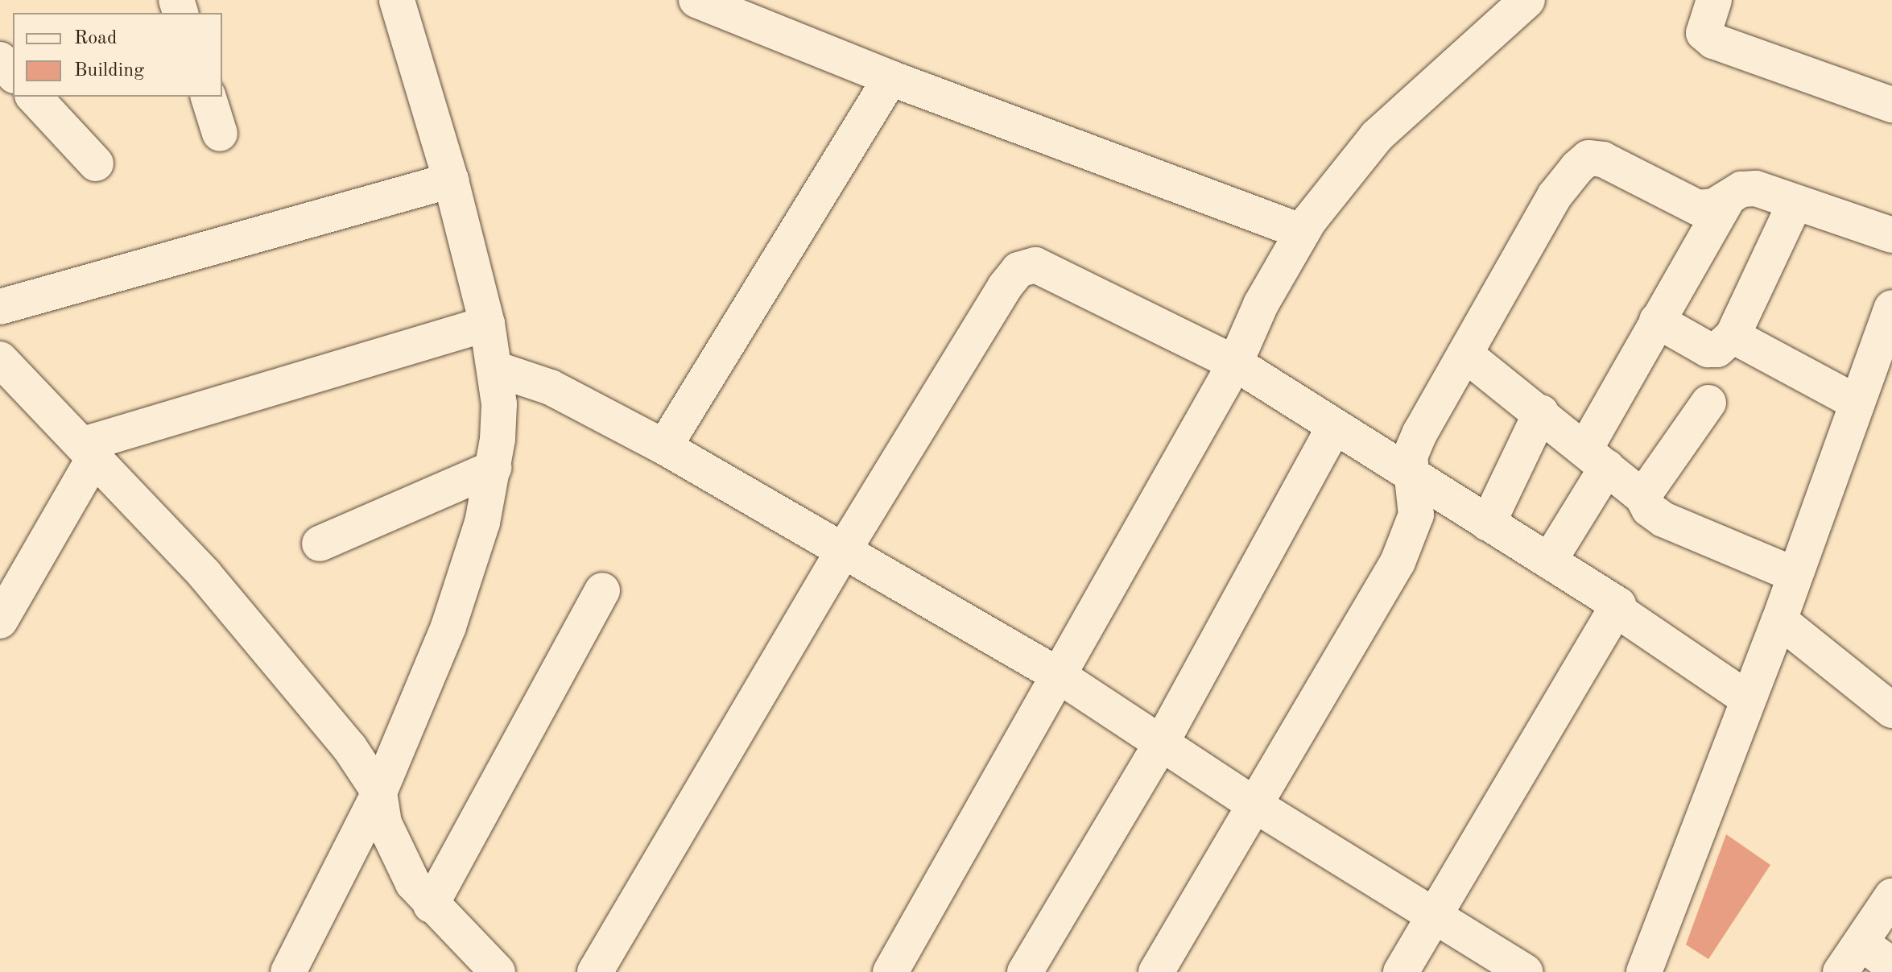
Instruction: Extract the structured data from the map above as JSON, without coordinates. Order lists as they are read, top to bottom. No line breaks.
{"legend":["Road","Building"]}
